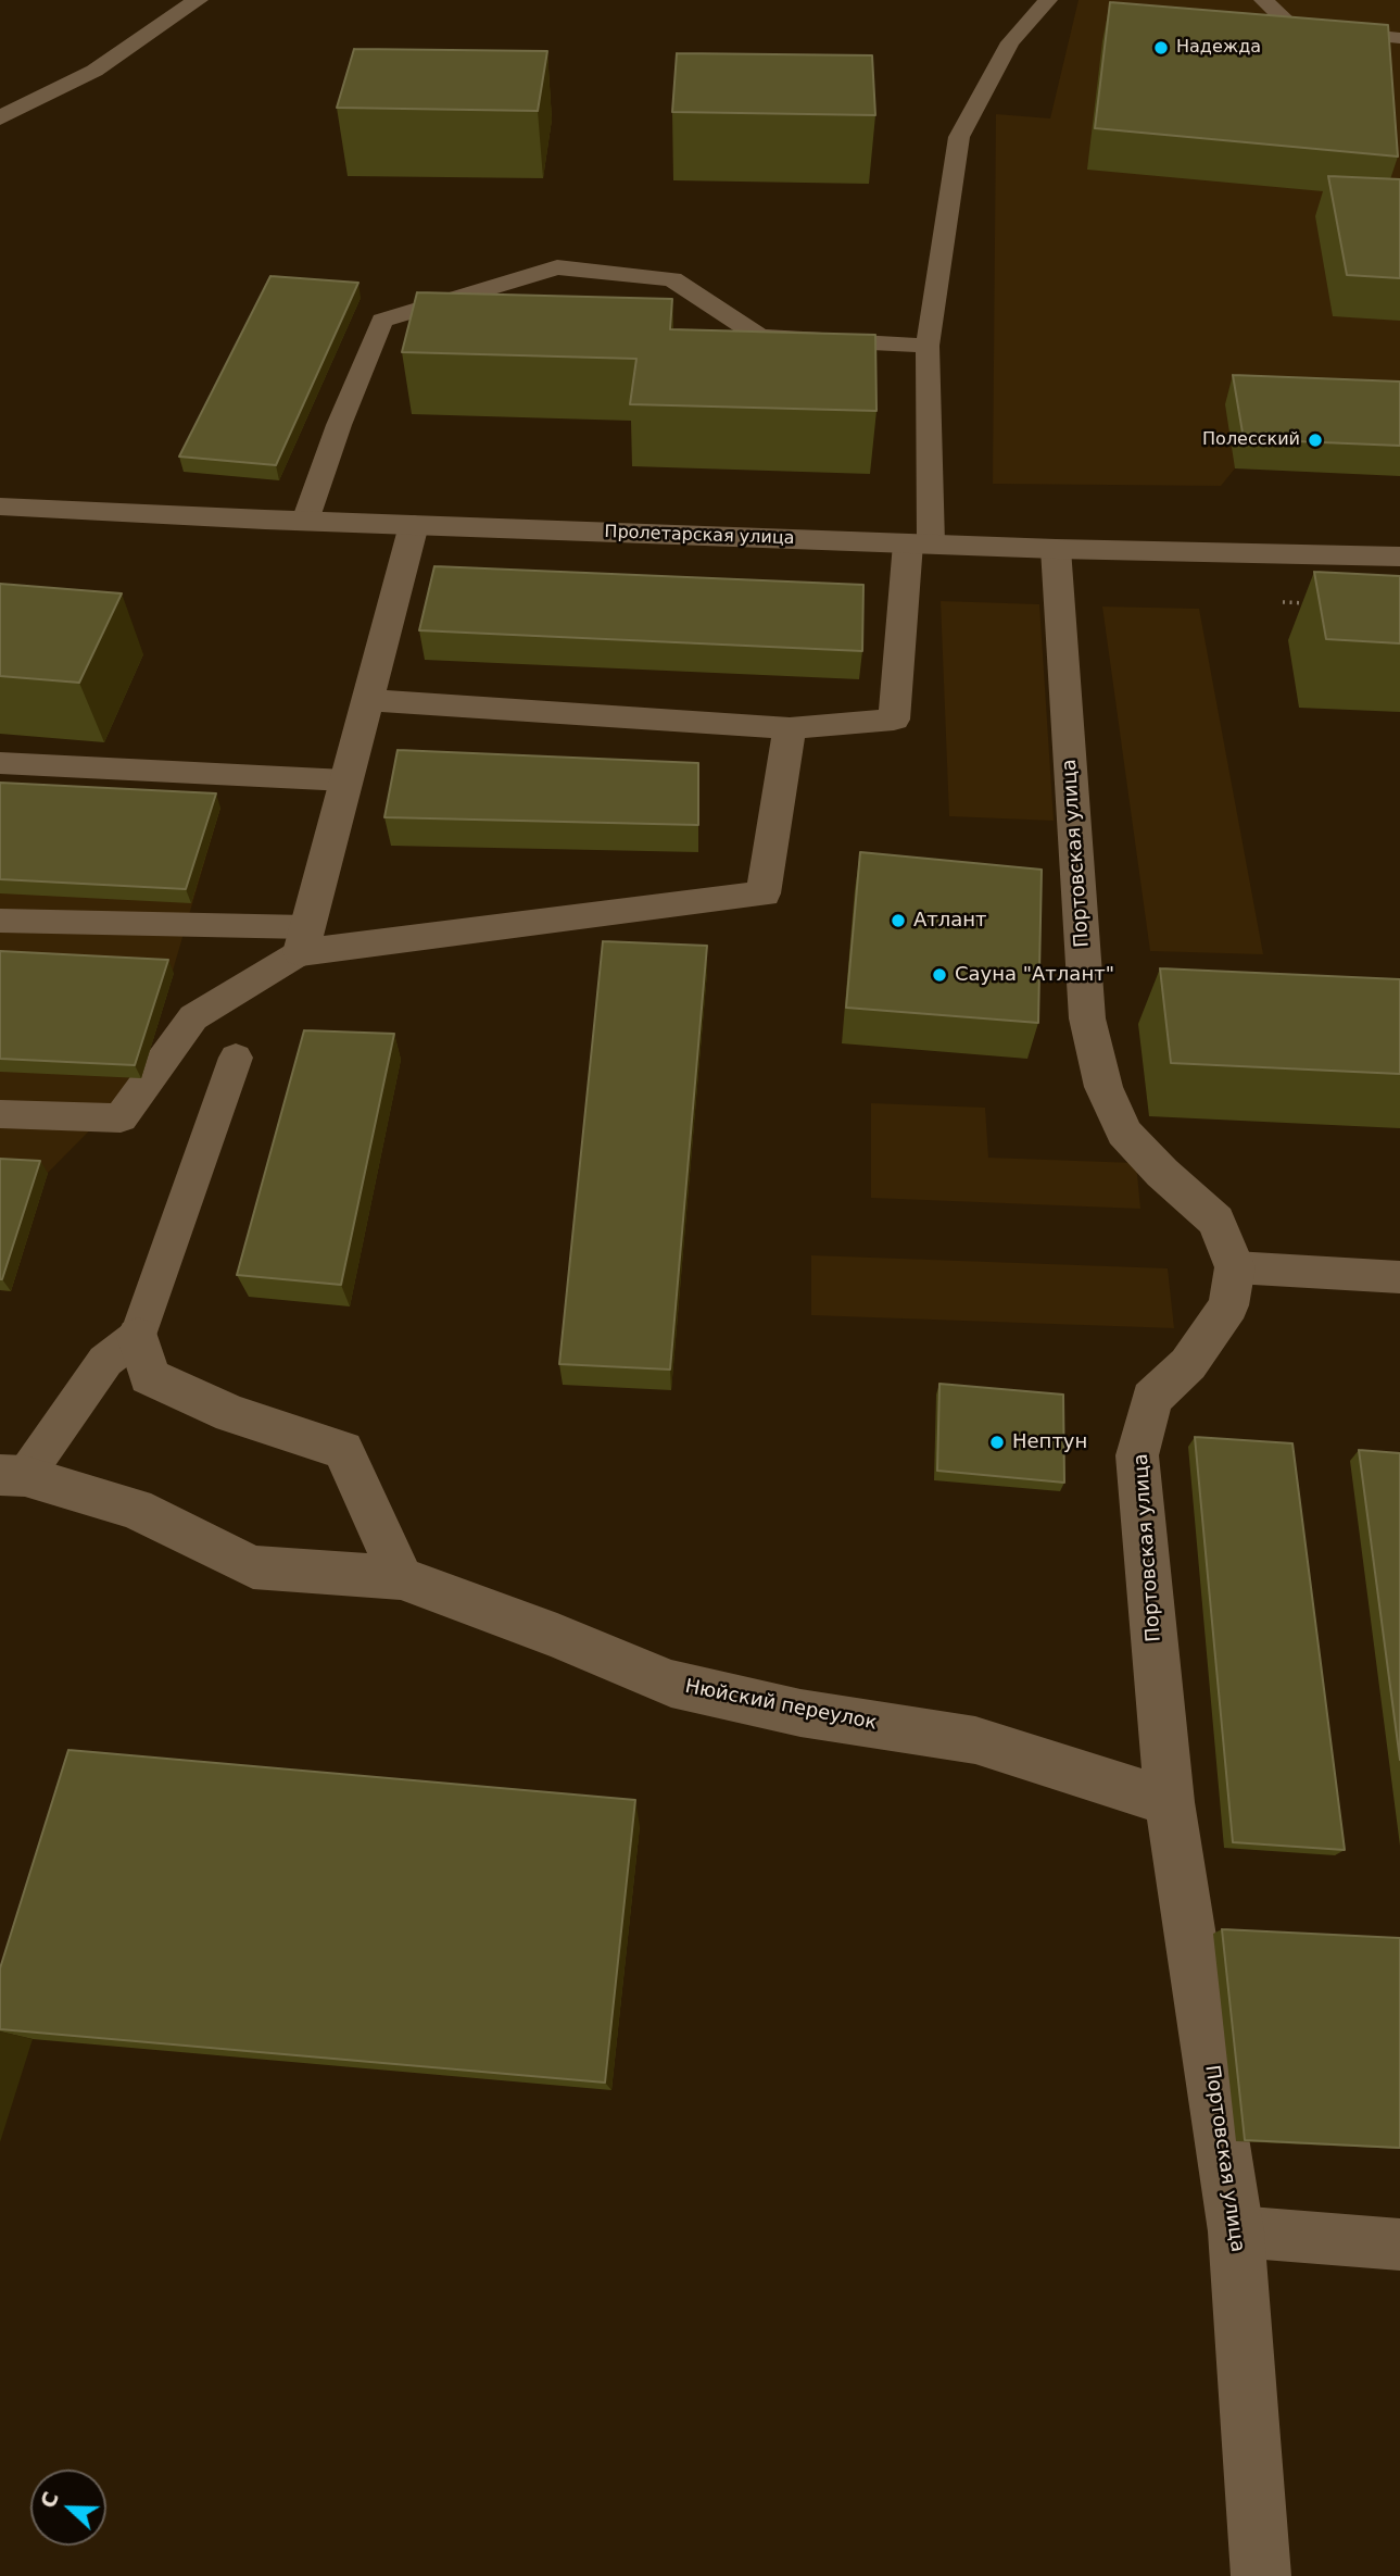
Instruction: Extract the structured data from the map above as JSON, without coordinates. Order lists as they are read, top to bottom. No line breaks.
{"streets":{"street":["Пролетарская улица","Портовская улица","Нюйский переулок"]},"crossings":[["Пролетарская улица","Портовская улица"],["Портовская улица","Нюйский переулок"]],"places":["Надежда","Полесский","Атлант","Сауна \"Атлант\"","Нептун"],"north":"left"}
